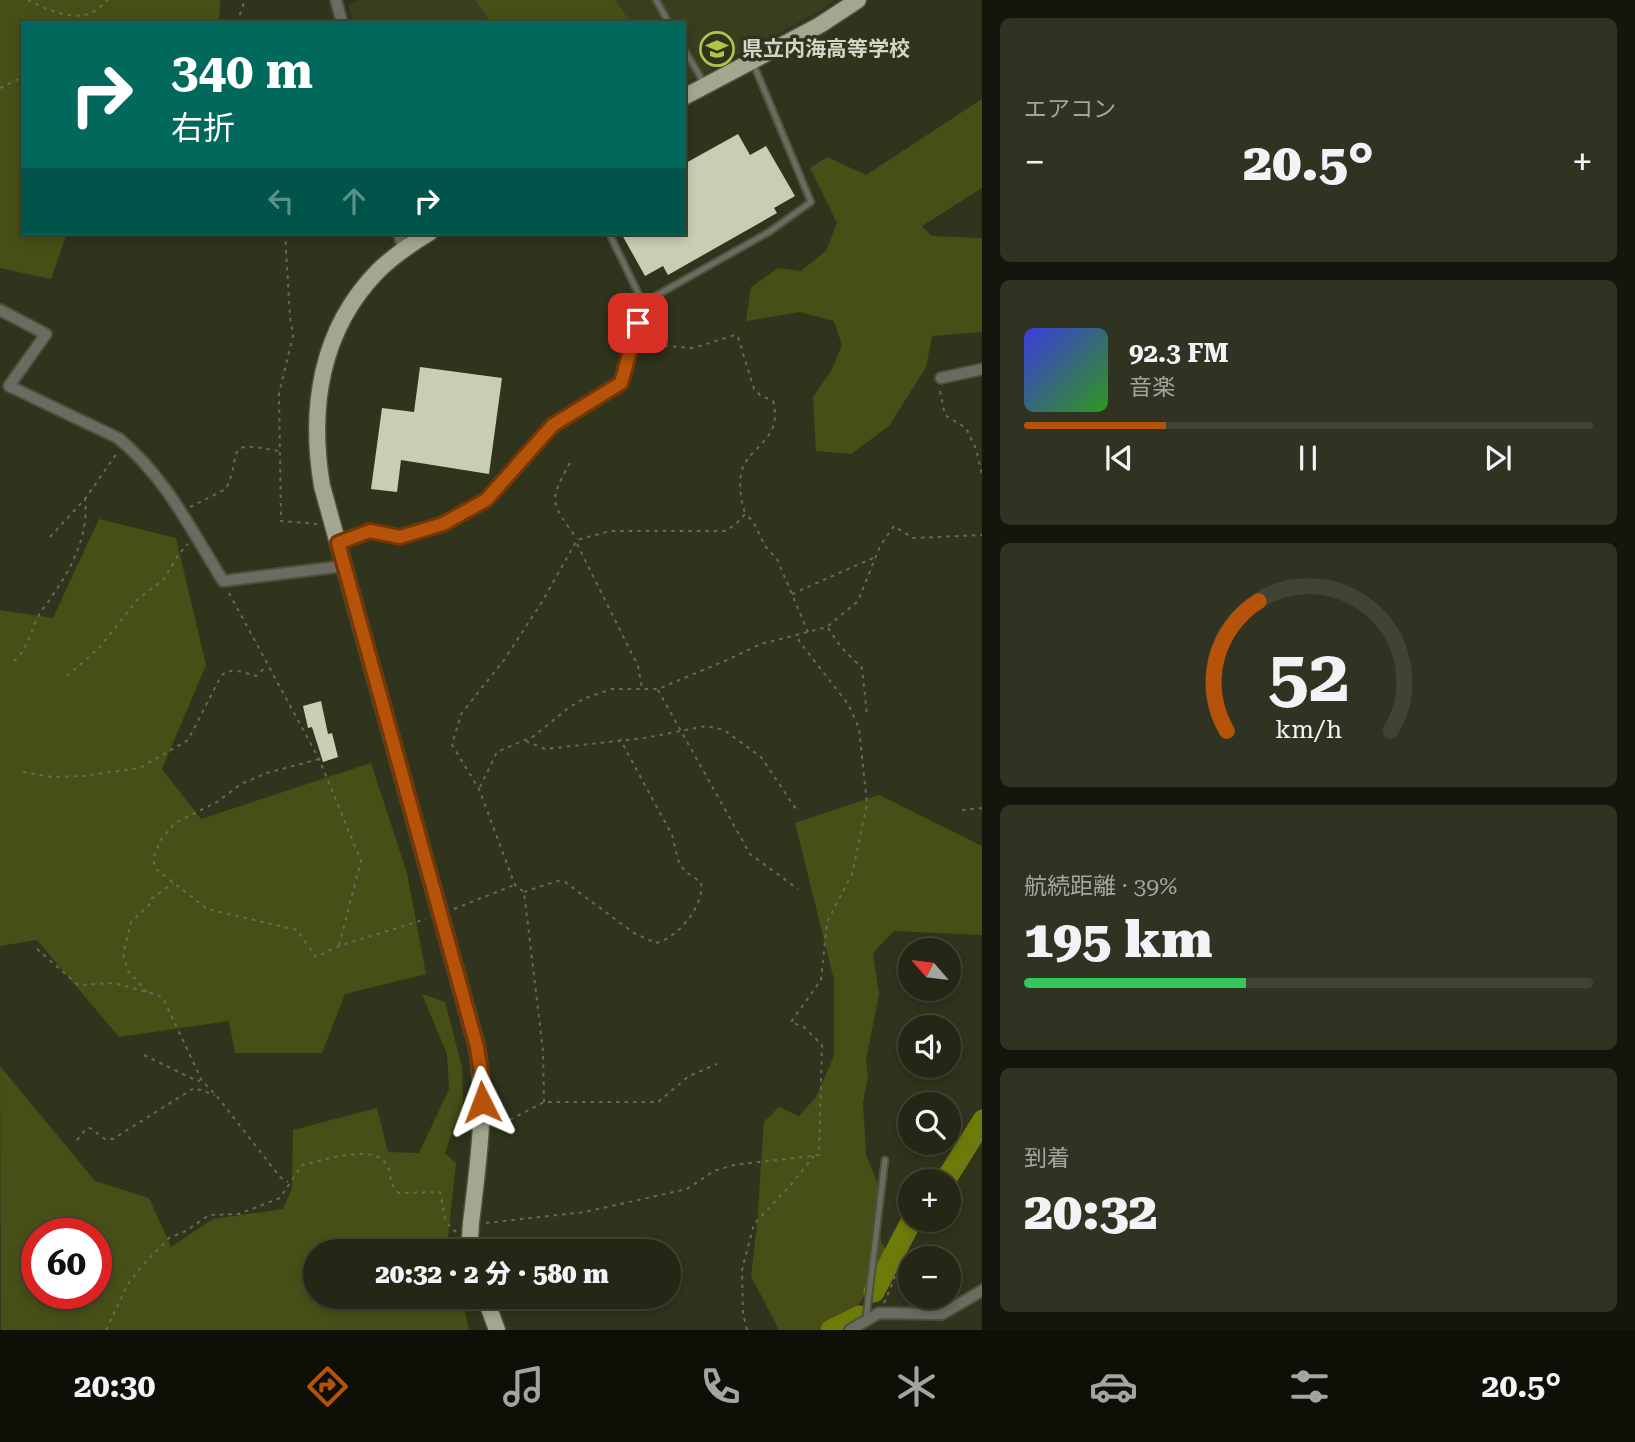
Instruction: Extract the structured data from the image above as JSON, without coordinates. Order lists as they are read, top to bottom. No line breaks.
{"places":{"school or university":["県立内海高等学校"]},"north":"top left","page":{"tile":["エアコン",["航続距離 · 39%","195 km"],["到着","20:32"]],"turn":["340 m","右折"],"heat":["−","20.5°","+"],"song":["92.3 FM","音楽"],"map_buttons":["+","−"],"limit":"60","trip":"20:32 · 2 分 · 580 m","tabs":["20:30","20.5°"],"gauge":["52","km/h"]}}
